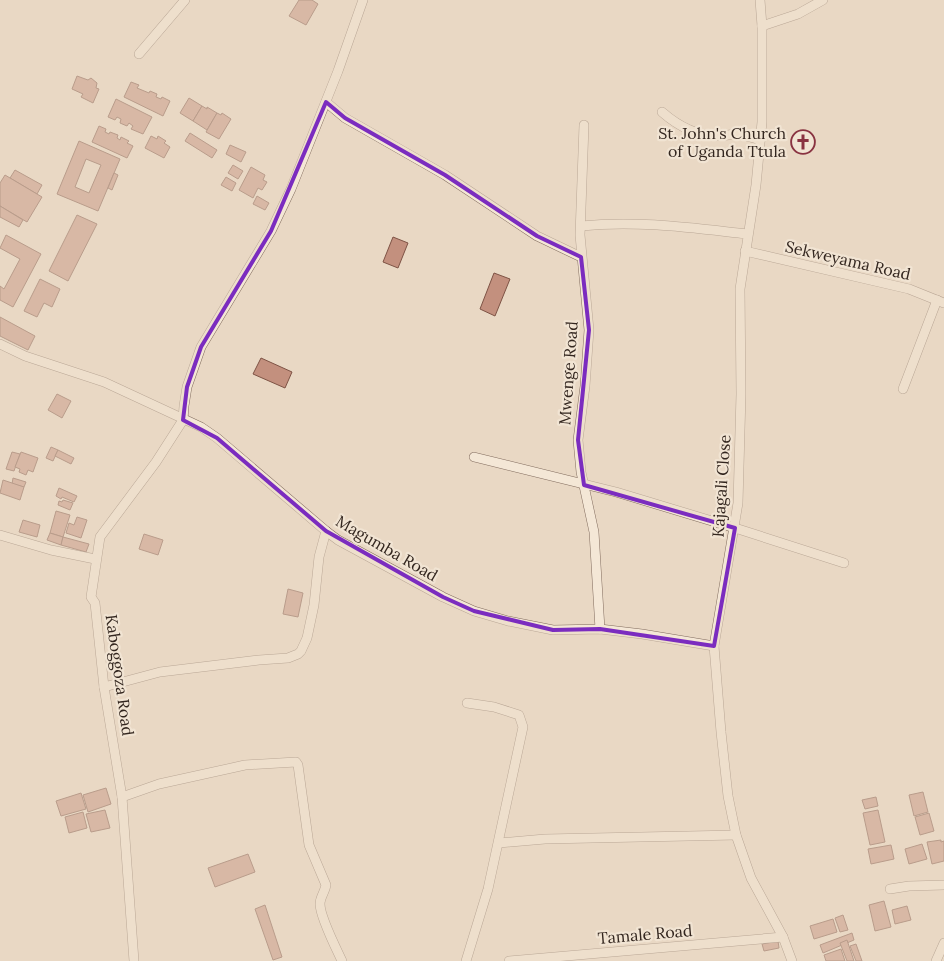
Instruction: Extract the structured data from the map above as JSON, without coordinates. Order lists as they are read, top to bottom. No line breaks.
{"streets":{"street":["Sekweyama Road","Mwenge Road","Kajagali Close","Magumba Road","Kaboggoza Road","Tamale Road"]},"crossings":[["Sekweyama Road","Kajagali Close"],["Mwenge Road","Magumba Road"],["Kajagali Close","Magumba Road"],["Kajagali Close","Tamale Road"],["Magumba Road","Kaboggoza Road"]],"places":{"church":["St. John's Church of Uganda Ttula"]}}
